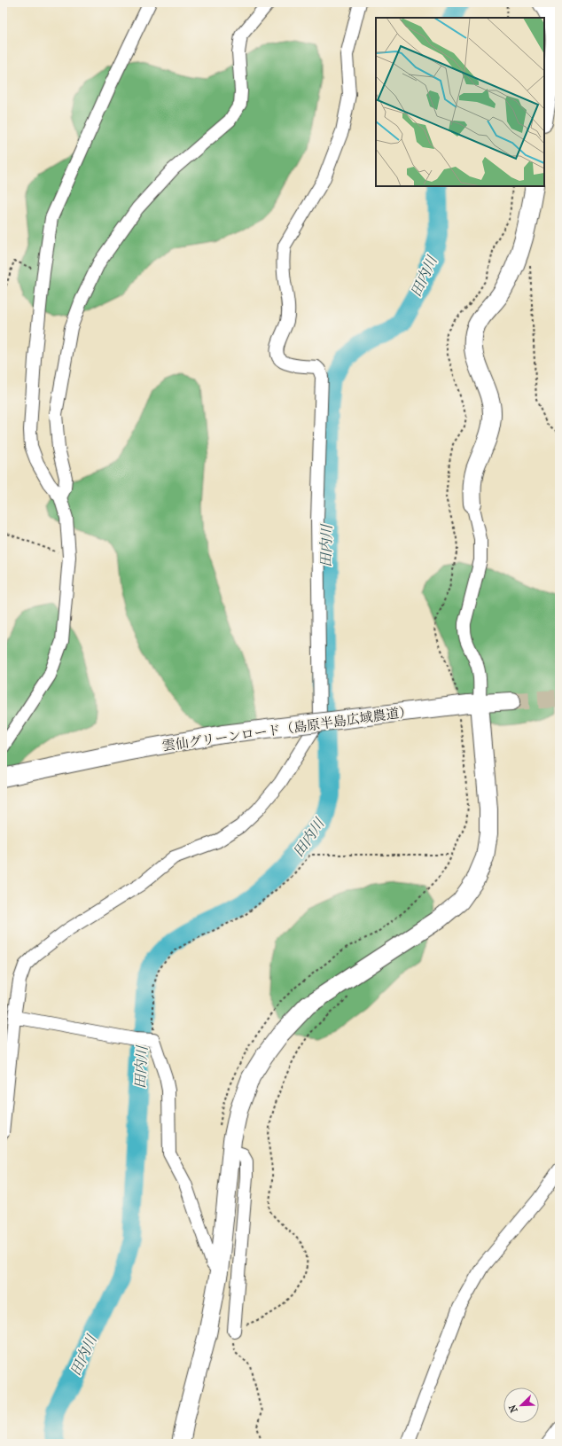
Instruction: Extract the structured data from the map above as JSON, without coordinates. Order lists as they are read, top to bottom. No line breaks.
{"streets":{"street":["雲仙グリーンロード（島原半島広域農道）"]},"water":["田内川"],"north":"bottom left"}
